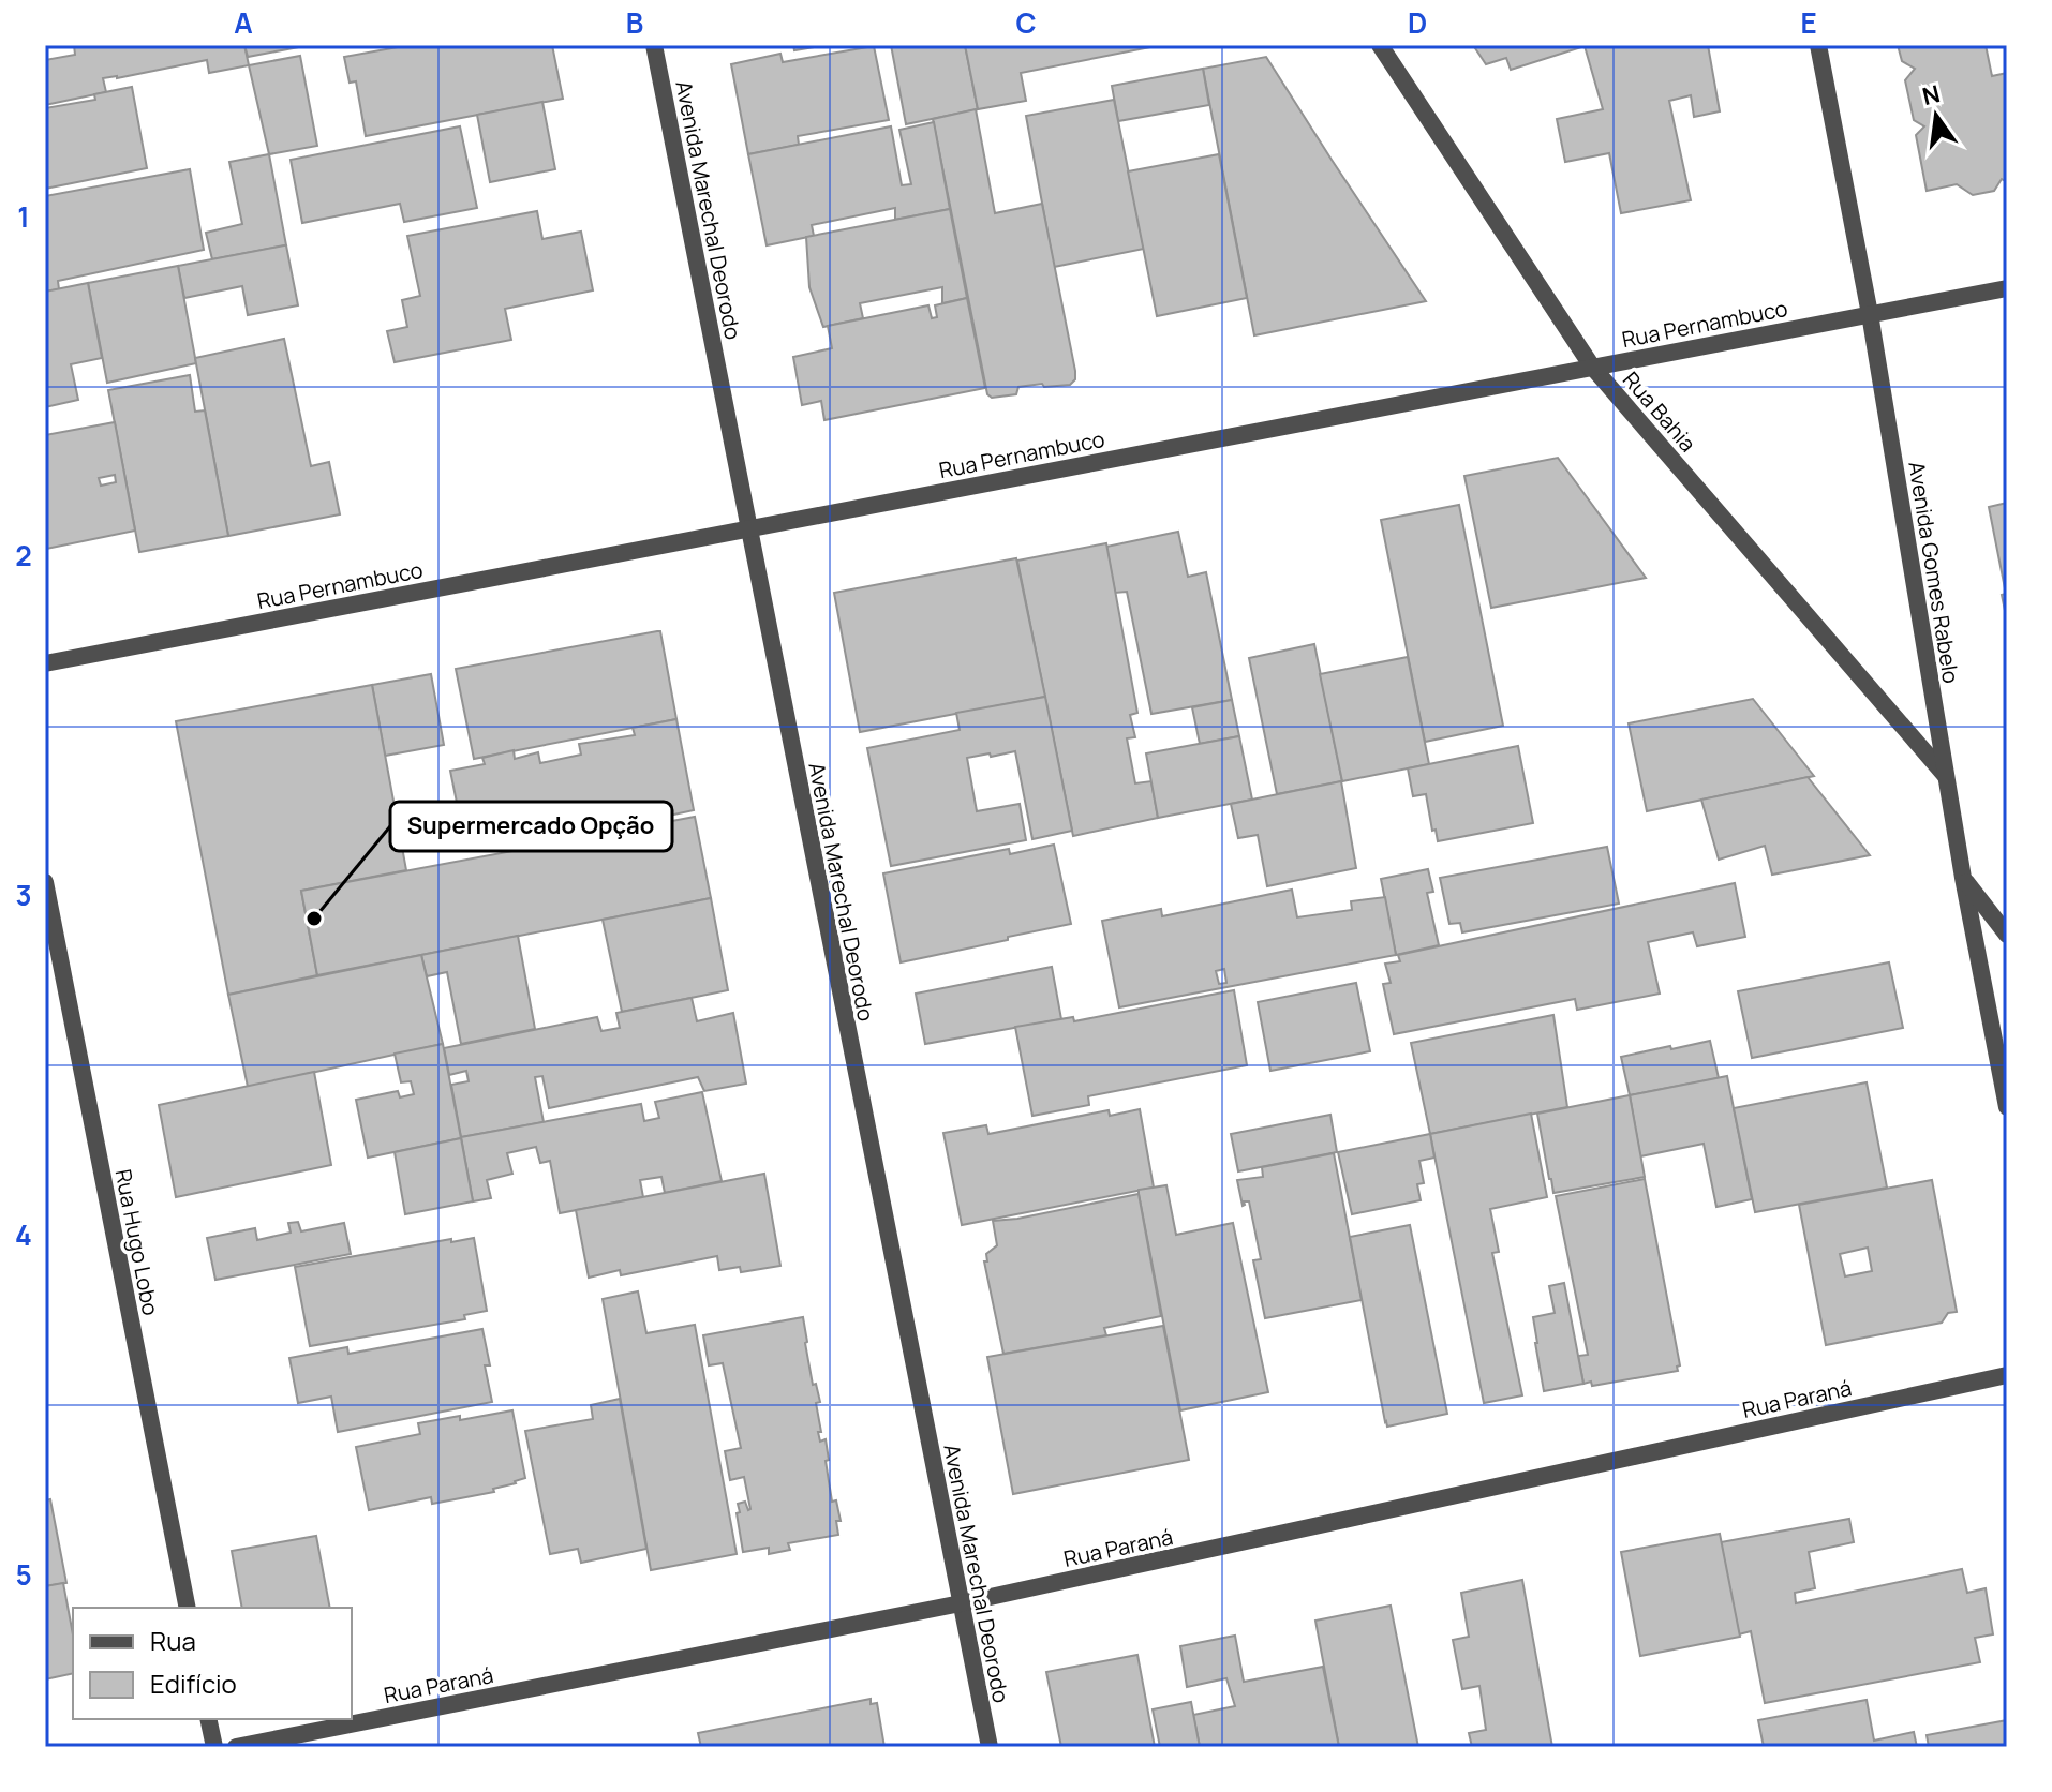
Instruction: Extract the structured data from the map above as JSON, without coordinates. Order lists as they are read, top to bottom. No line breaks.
{"streets":{"street":["Avenida Marechal Deorodo","Rua Pernambuco","Rua Bahia","Avenida Gomes Rabelo","Rua Hugo Lobo","Rua Paraná"]},"crossings":[["Avenida Marechal Deorodo","Rua Pernambuco"],["Avenida Marechal Deorodo","Rua Paraná"],["Rua Pernambuco","Rua Bahia"],["Rua Pernambuco","Avenida Gomes Rabelo"],["Rua Bahia","Avenida Gomes Rabelo"]],"places":["Supermercado Opção"],"legend":["Rua","Edifício"],"north":"top","grid":{"columns":["A","B","C","D","E"],"rows":["1","2","3","4","5"]}}
